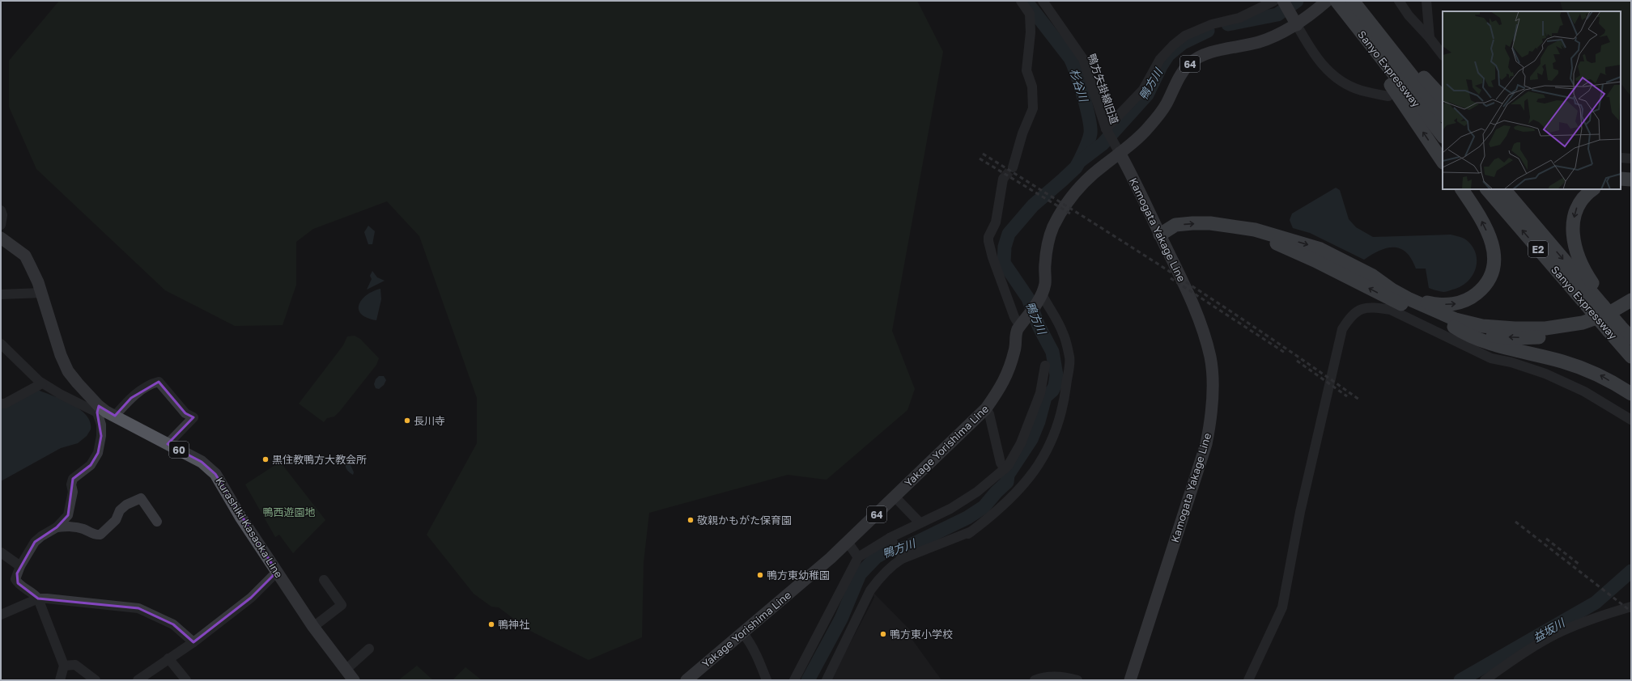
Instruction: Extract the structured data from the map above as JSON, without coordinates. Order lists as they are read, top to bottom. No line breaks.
{"streets":{"highway":["Sanyo Expressway","E2"],"main road":["64","Kamogata Yakage Line","Yakage Yorishima Line","60","Kurashiki Kasaoka Line"],"street":["鴨方矢掛線旧道"]},"crossings":[["鴨方矢掛線旧道","Kamogata Yakage Line"],["鴨方矢掛線旧道","Yakage Yorishima Line"],["Kamogata Yakage Line","Yakage Yorishima Line"]],"water":["鴨方川","杉谷川","益坂川"],"parks":["鴨西遊園地"],"places":["長川寺","黒住教鴨方大教会所","敬親かもがた保育園","鴨方東幼稚園","鴨神社","鴨方東小学校"]}
